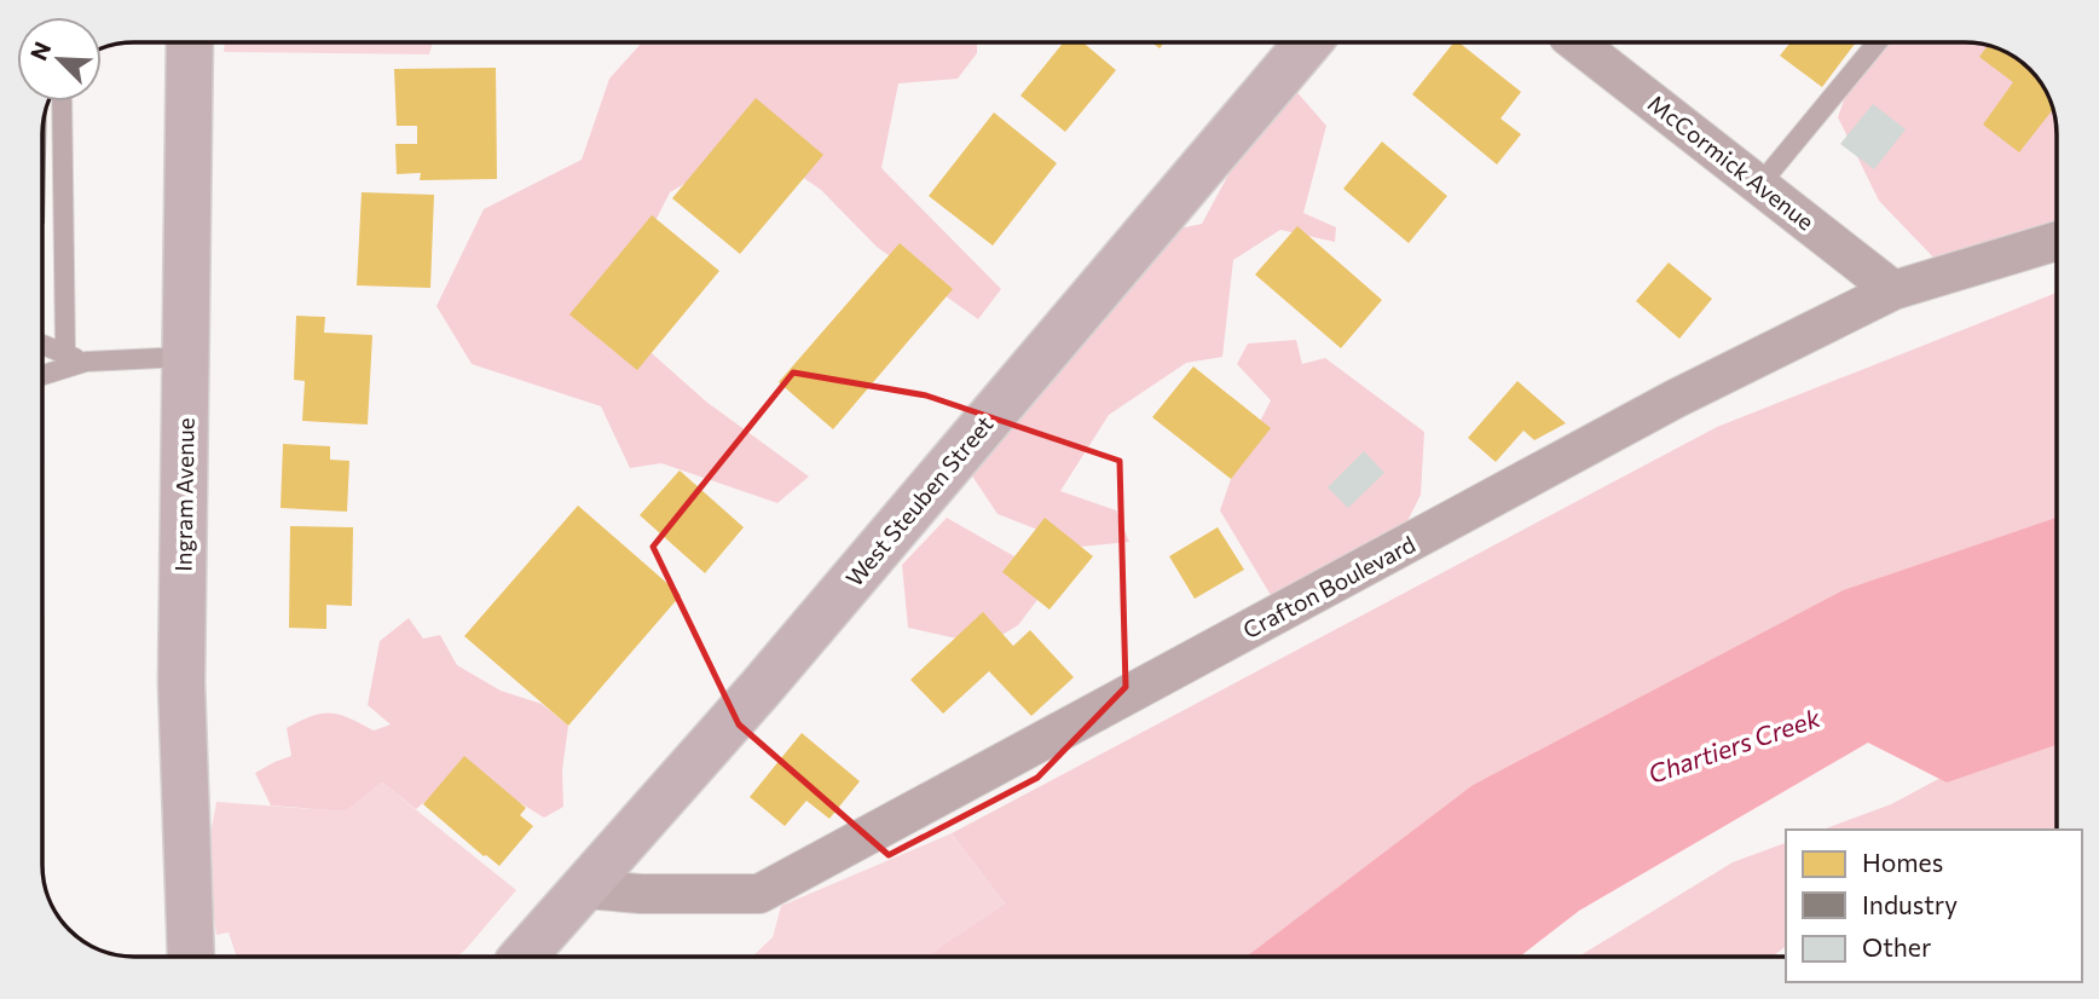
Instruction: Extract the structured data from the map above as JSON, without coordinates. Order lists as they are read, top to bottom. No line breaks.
{"streets":{"main road":["Ingram Avenue","West Steuben Street"],"street":["McCormick Avenue","Crafton Boulevard"]},"crossings":[["McCormick Avenue","Crafton Boulevard"],["West Steuben Street","Crafton Boulevard"]],"water":["Chartiers Creek"],"legend":["Homes","Industry","Other"],"north":"top left"}
